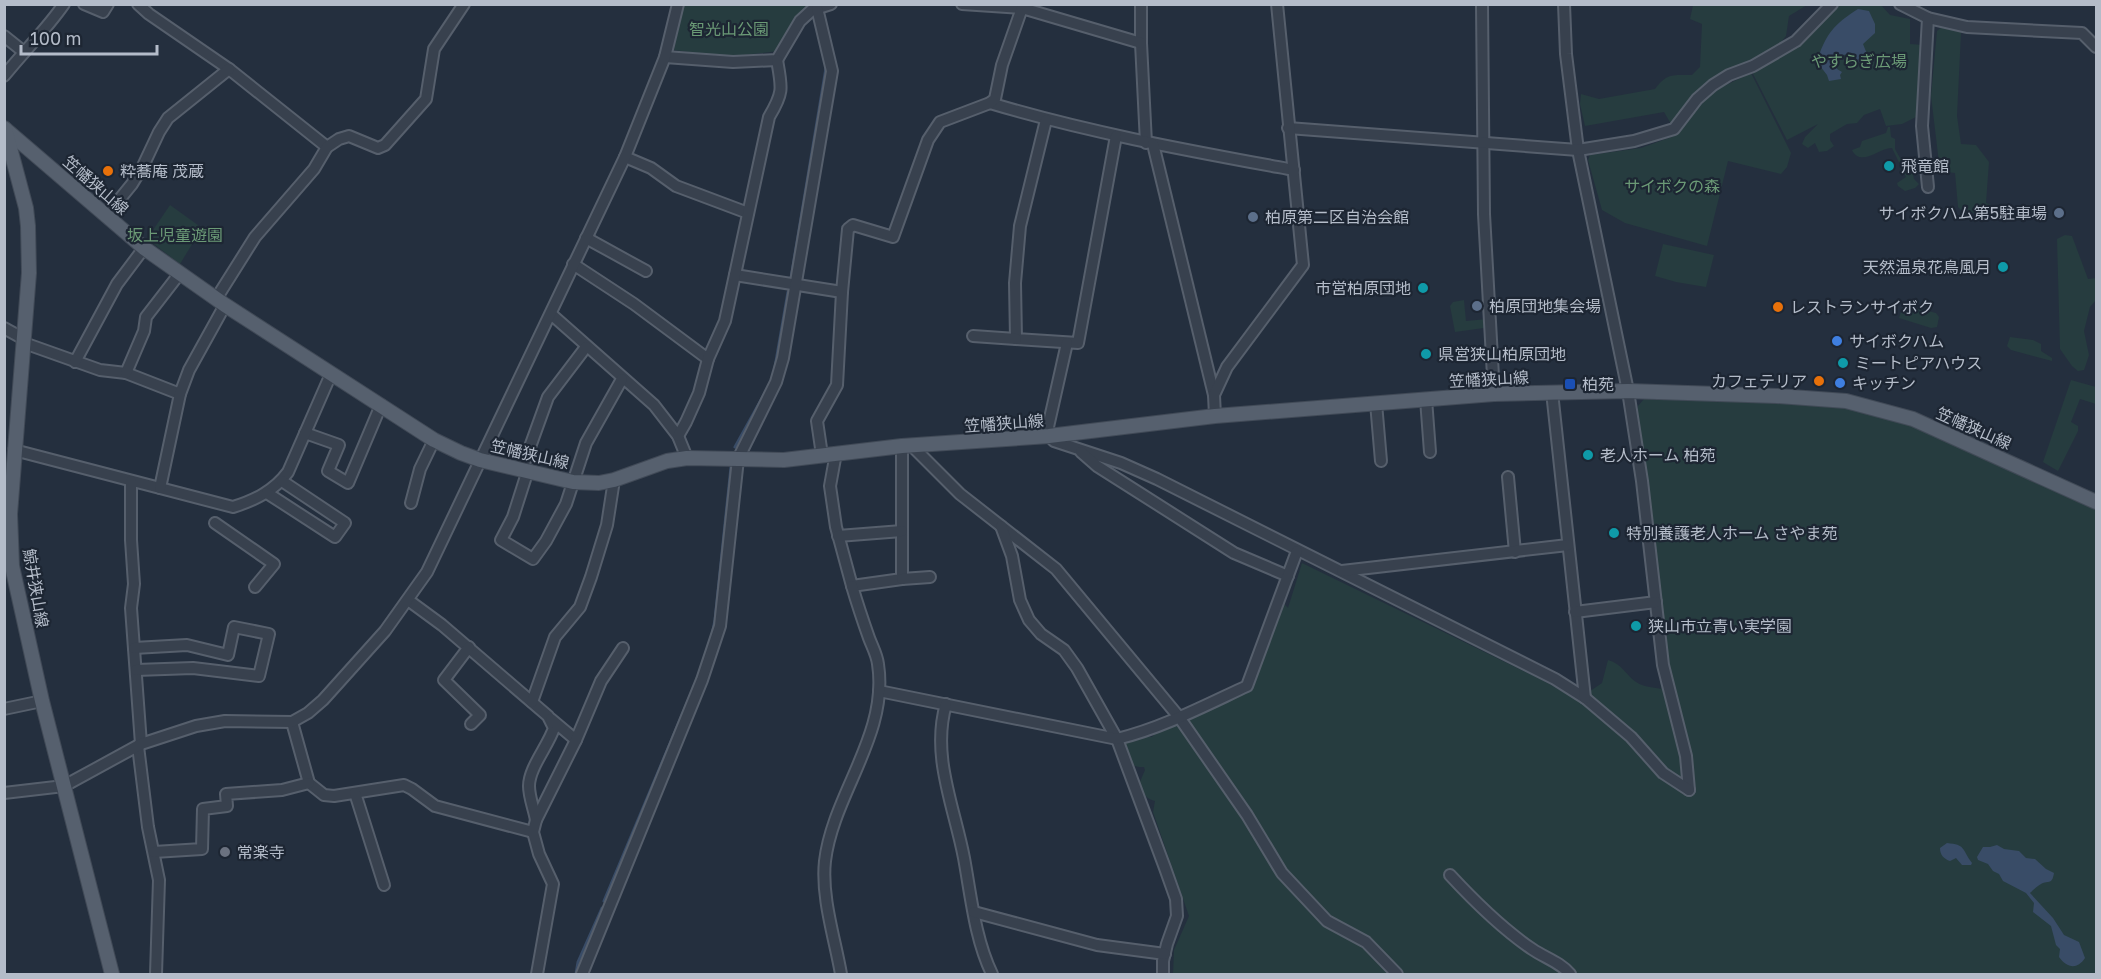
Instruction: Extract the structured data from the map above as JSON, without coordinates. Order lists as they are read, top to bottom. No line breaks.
{"streets":{"main road":["笠幡狭山線","鯨井狭山線"]},"crossings":[["笠幡狭山線","鯨井狭山線"]],"parks":["智光山公園","やすらぎ広場","サイボクの森","坂上児童遊園"],"places":{"other":["飛竜館","粋蕎庵 茂蔵","サイボクハム第5駐車場","柏原第二区自治会館","天然温泉花鳥風月","市営柏原団地","柏原団地集会場","レストランサイボク","サイボクハム","県営狭山柏原団地","ミートピアハウス","カフェテリア","キッチン","老人ホーム 柏苑","特別養護老人ホーム さやま苑","狭山市立青い実学園","常楽寺"],"transit":["柏苑"]},"scale_bar":"100 m"}
